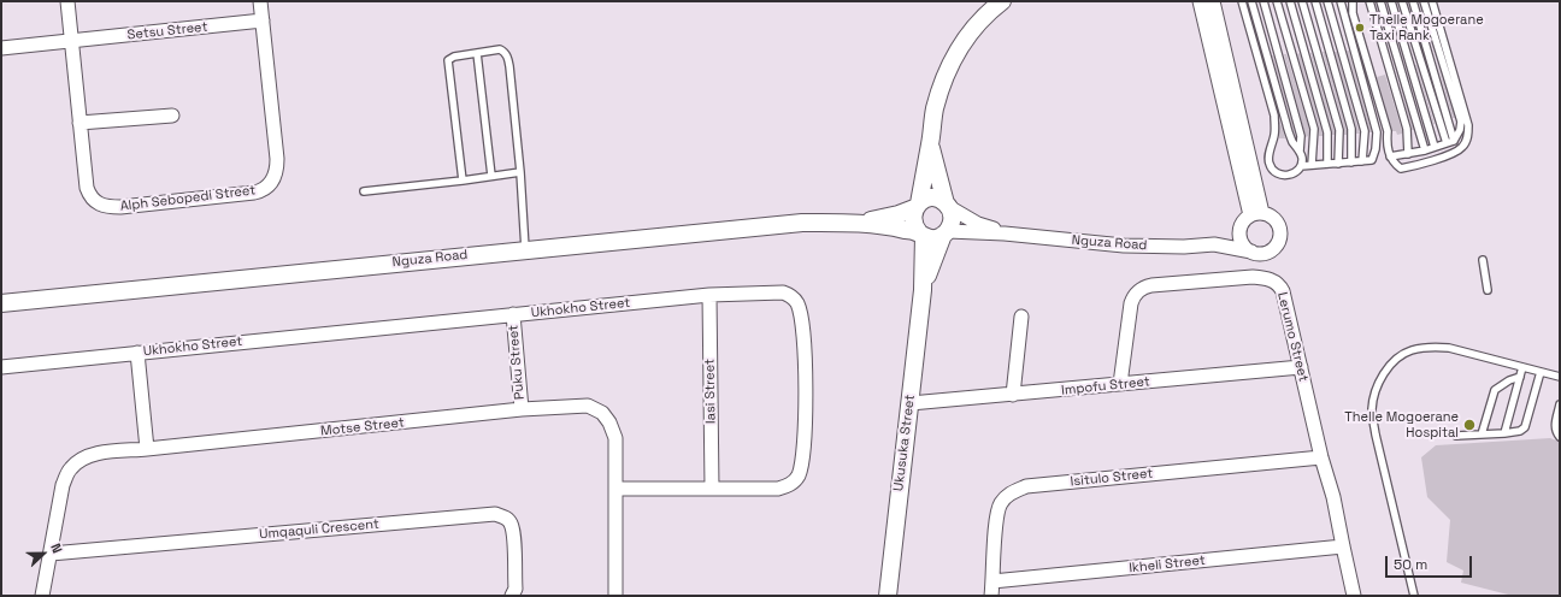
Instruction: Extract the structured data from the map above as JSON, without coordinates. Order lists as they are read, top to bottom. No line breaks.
{"streets":{"street":["Setsu Street","Alph Sebopedi Street","Nguza Road","Ukhokho Street","Lerumo Street","Puku Street","Impofu Street","Iasi Street","Motse Street","Ukusuka Street","Isitulo Street","Umqaquli Crescent","Ikheli Street"]},"crossings":[["Setsu Street","Alph Sebopedi Street"],["Nguza Road","Ukusuka Street"],["Ukhokho Street","Puku Street"],["Ukhokho Street","Iasi Street"],["Ukhokho Street","Motse Street"],["Lerumo Street","Impofu Street"],["Lerumo Street","Isitulo Street"],["Lerumo Street","Ikheli Street"],["Puku Street","Motse Street"],["Impofu Street","Ukusuka Street"],["Motse Street","Umqaquli Crescent"],["Isitulo Street","Ikheli Street"]],"places":["Thelle Mogoerane Taxi Rank","Thelle Mogoerane Hospital"],"scale_bar":"50 m","north":"right"}
